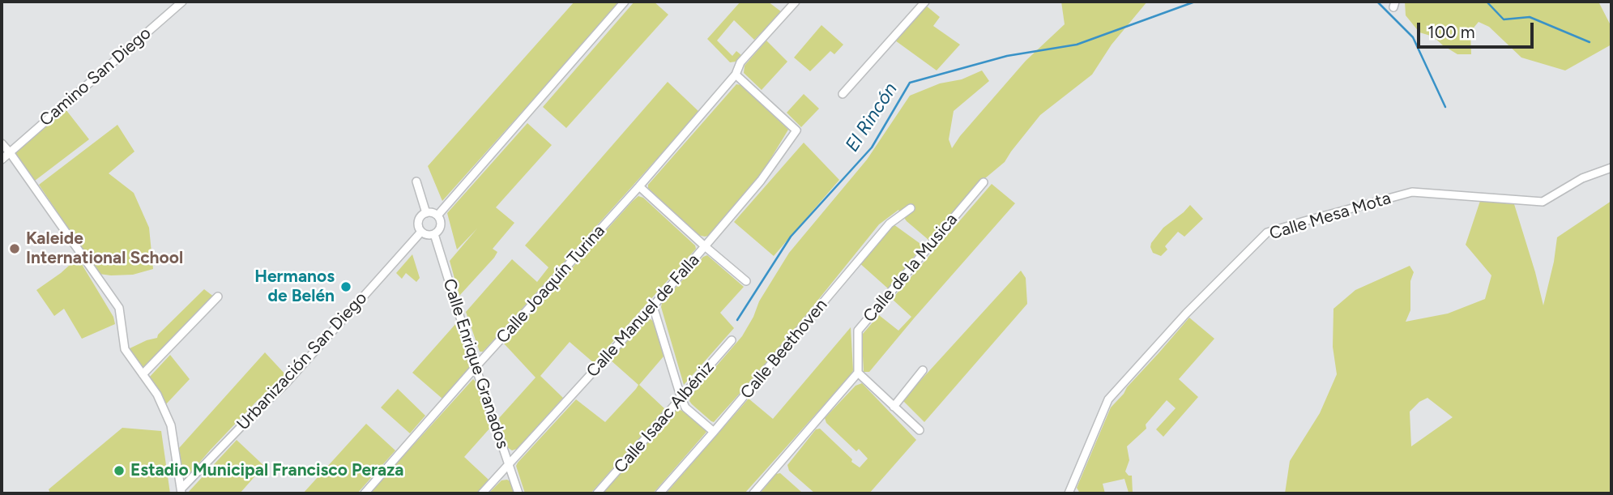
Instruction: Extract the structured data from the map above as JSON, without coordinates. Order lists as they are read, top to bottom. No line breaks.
{"streets":{"street":["Camino San Diego","Calle Mesa Mota","Calle de la Musica","Calle Joaquín Turina","Calle Manuel de Falla","Calle Beethoven","Urbanización San Diego","Calle Enrique Granados","Calle Isaac Albéniz"]},"crossings":[["Calle Joaquín Turina","Calle Manuel de Falla"],["Calle Joaquín Turina","Calle Enrique Granados"],["Calle Manuel de Falla","Calle Enrique Granados"],["Urbanización San Diego","Calle Enrique Granados"]],"water":["El Rincón"],"places":["Kaleide International School","Hermanos de Belén","Estadio Municipal Francisco Peraza"],"scale_bar":"100 m"}
